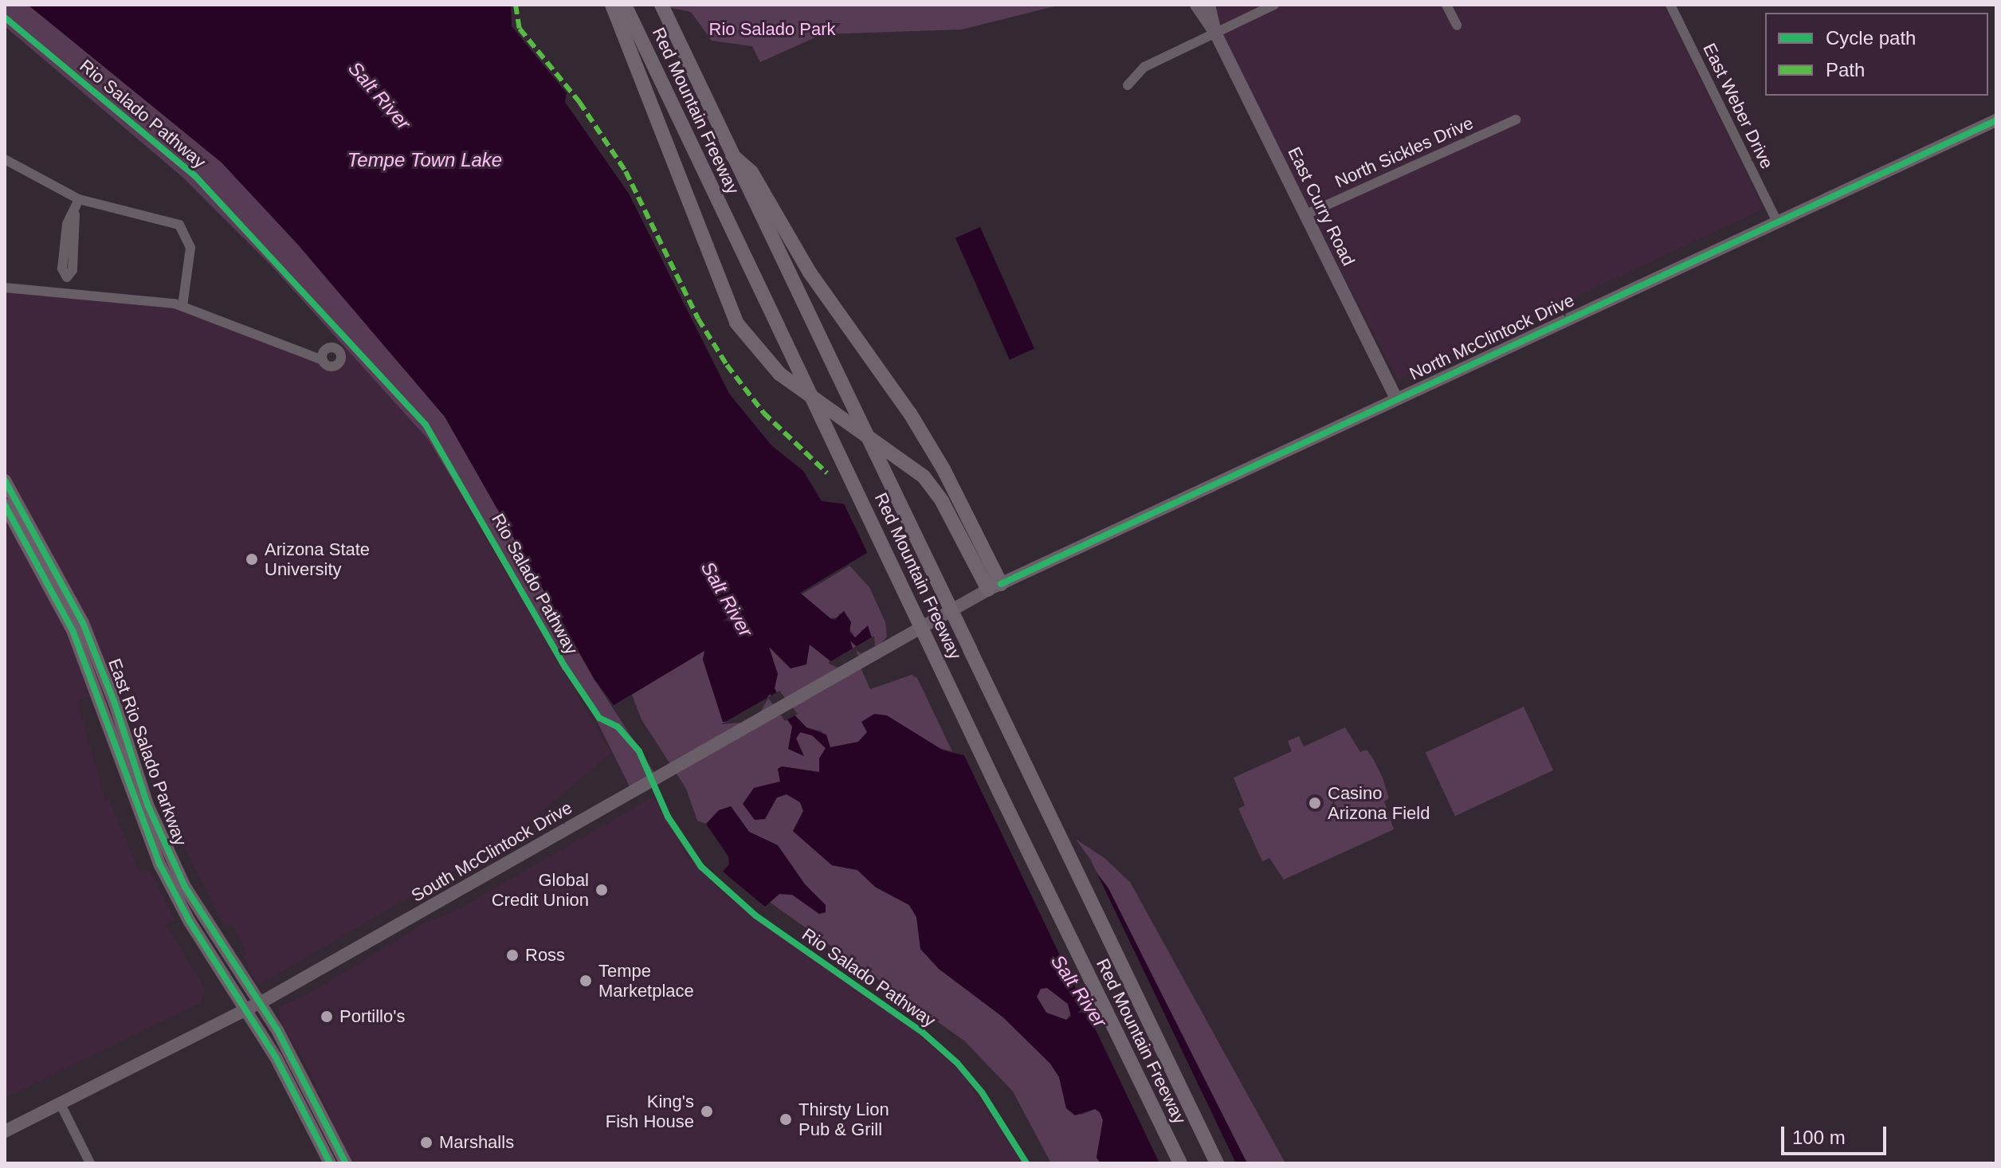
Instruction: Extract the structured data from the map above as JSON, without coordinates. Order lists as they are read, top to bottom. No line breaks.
{"streets":{"highway":["Red Mountain Freeway"],"main road":["East Curry Road","North McClintock Drive","East Rio Salado Parkway","South McClintock Drive"],"street":["East Weber Drive","North Sickles Drive"],"cycle path":["Rio Salado Pathway"]},"crossings":[["East Weber Drive","North McClintock Drive"],["North Sickles Drive","East Curry Road"],["East Curry Road","North McClintock Drive"],["North McClintock Drive","South McClintock Drive"],["East Rio Salado Parkway","South McClintock Drive"]],"water":["Salt River","Tempe Town Lake"],"parks":["Rio Salado Park"],"places":["Arizona State University","Casino Arizona Field","Global Credit Union","Ross","Tempe Marketplace","Portillo's","King's Fish House","Thirsty Lion Pub & Grill","Marshalls"],"legend":["Cycle path","Path"],"scale_bar":"100 m"}
